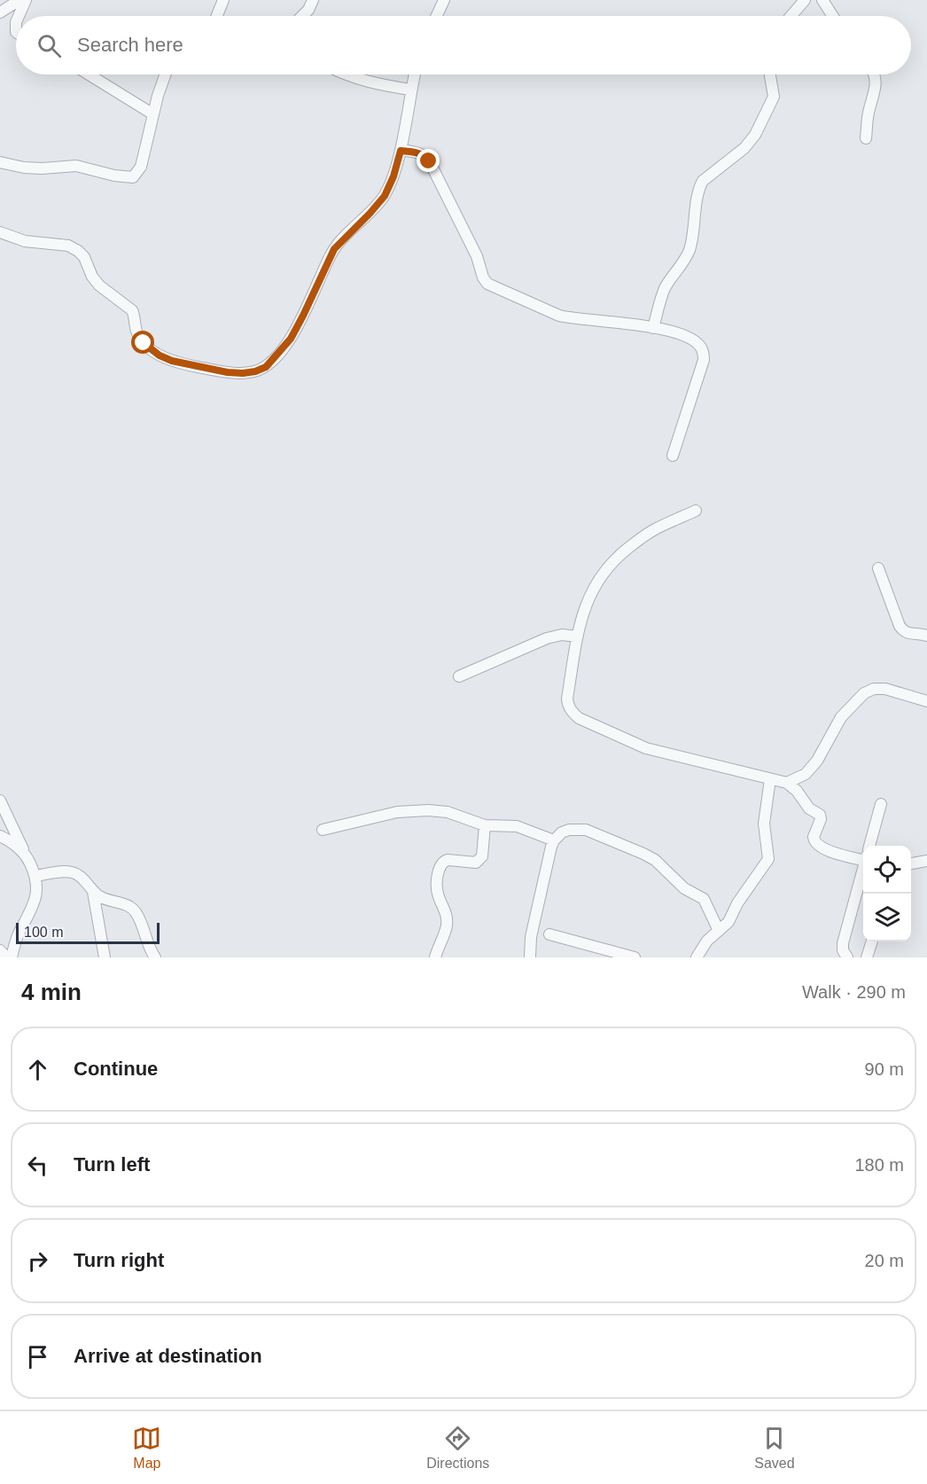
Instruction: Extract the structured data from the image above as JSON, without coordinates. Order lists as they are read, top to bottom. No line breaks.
{"scale_bar":"100 m","page":{"search":"Search here","scale":"100 m","heading":["4 min","Walk · 290 m"],"list":[["Continue","90 m"],["Turn left","180 m"],["Turn right","20 m"],"Arrive at destination"],"nav":["Map","Directions","Saved"]}}
